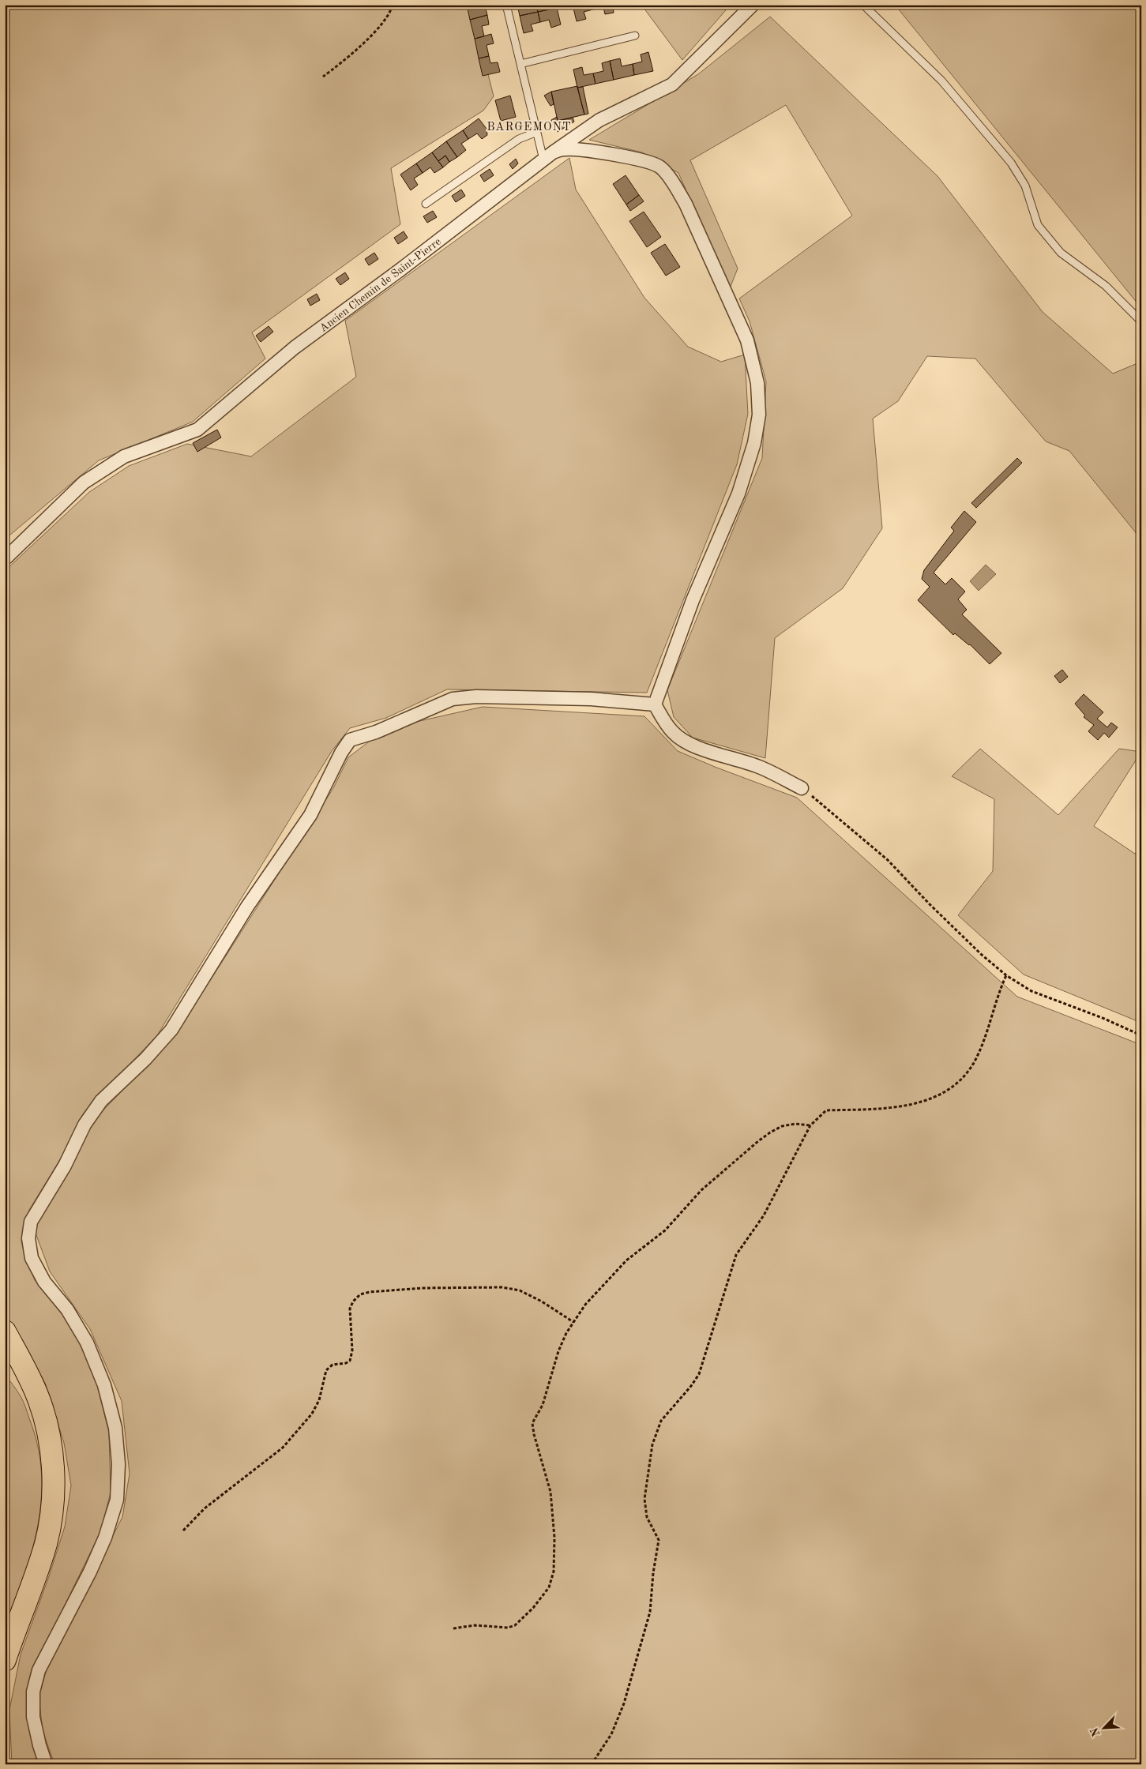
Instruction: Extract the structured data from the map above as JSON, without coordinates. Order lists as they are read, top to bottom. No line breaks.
{"streets":{"street":["Ancien Chemin de Saint-Pierre"]},"districts":["BARGEMONT"],"north":"bottom left"}
